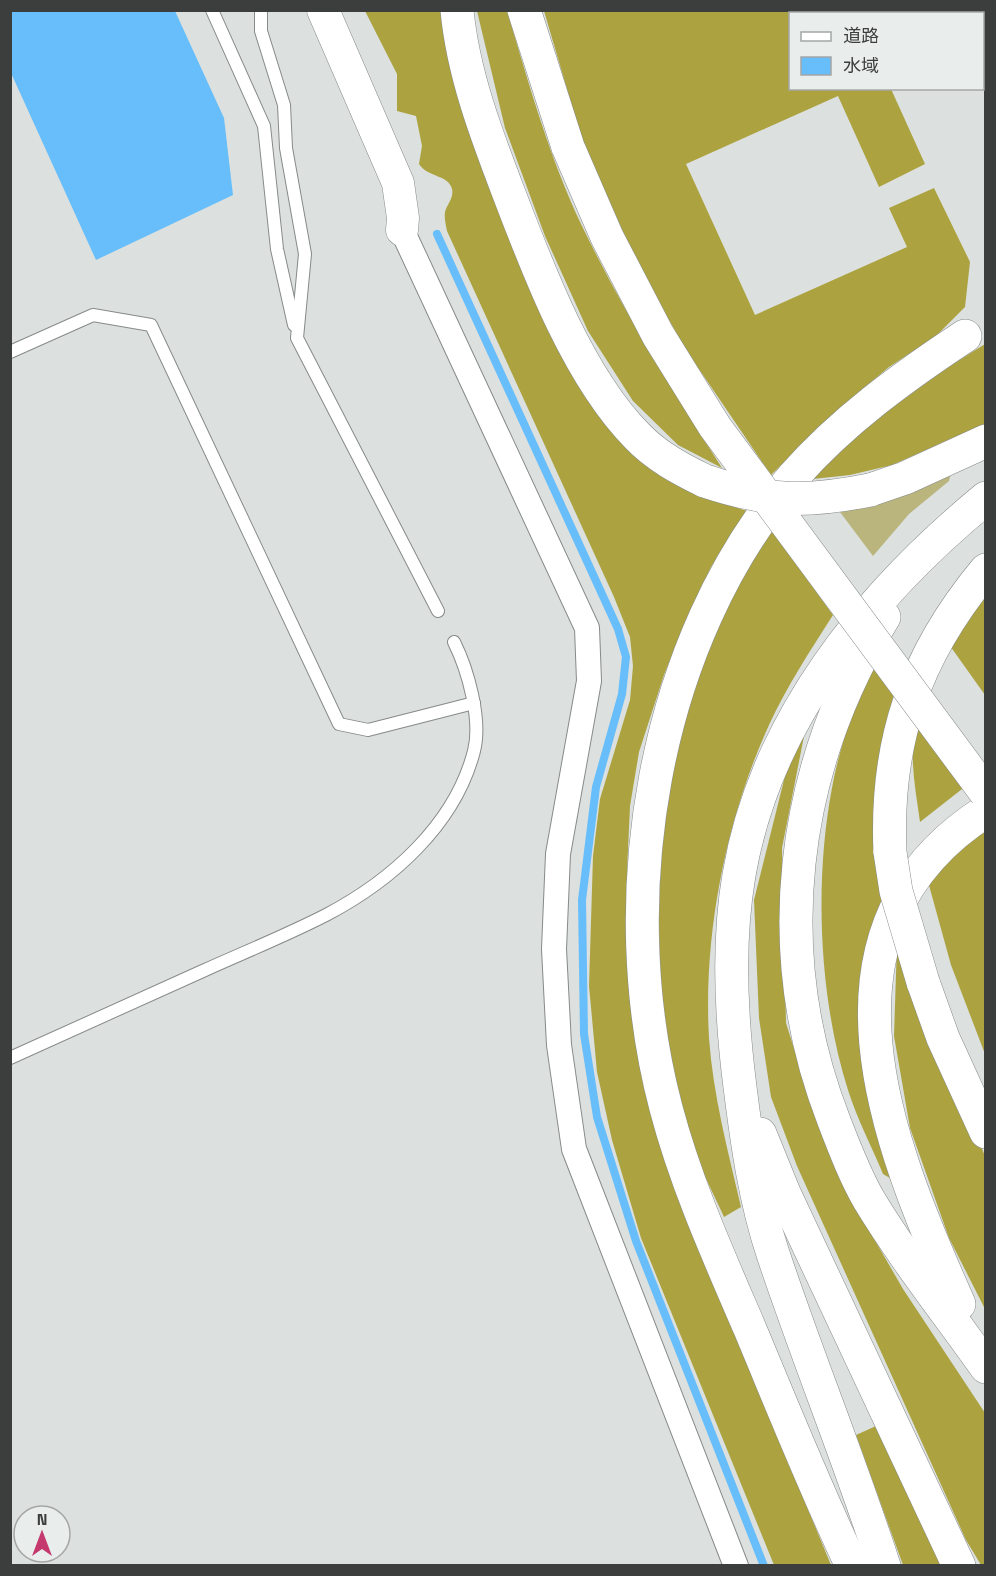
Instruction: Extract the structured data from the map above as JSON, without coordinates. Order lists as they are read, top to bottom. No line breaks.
{"legend":["道路","水域"],"north":"top"}
